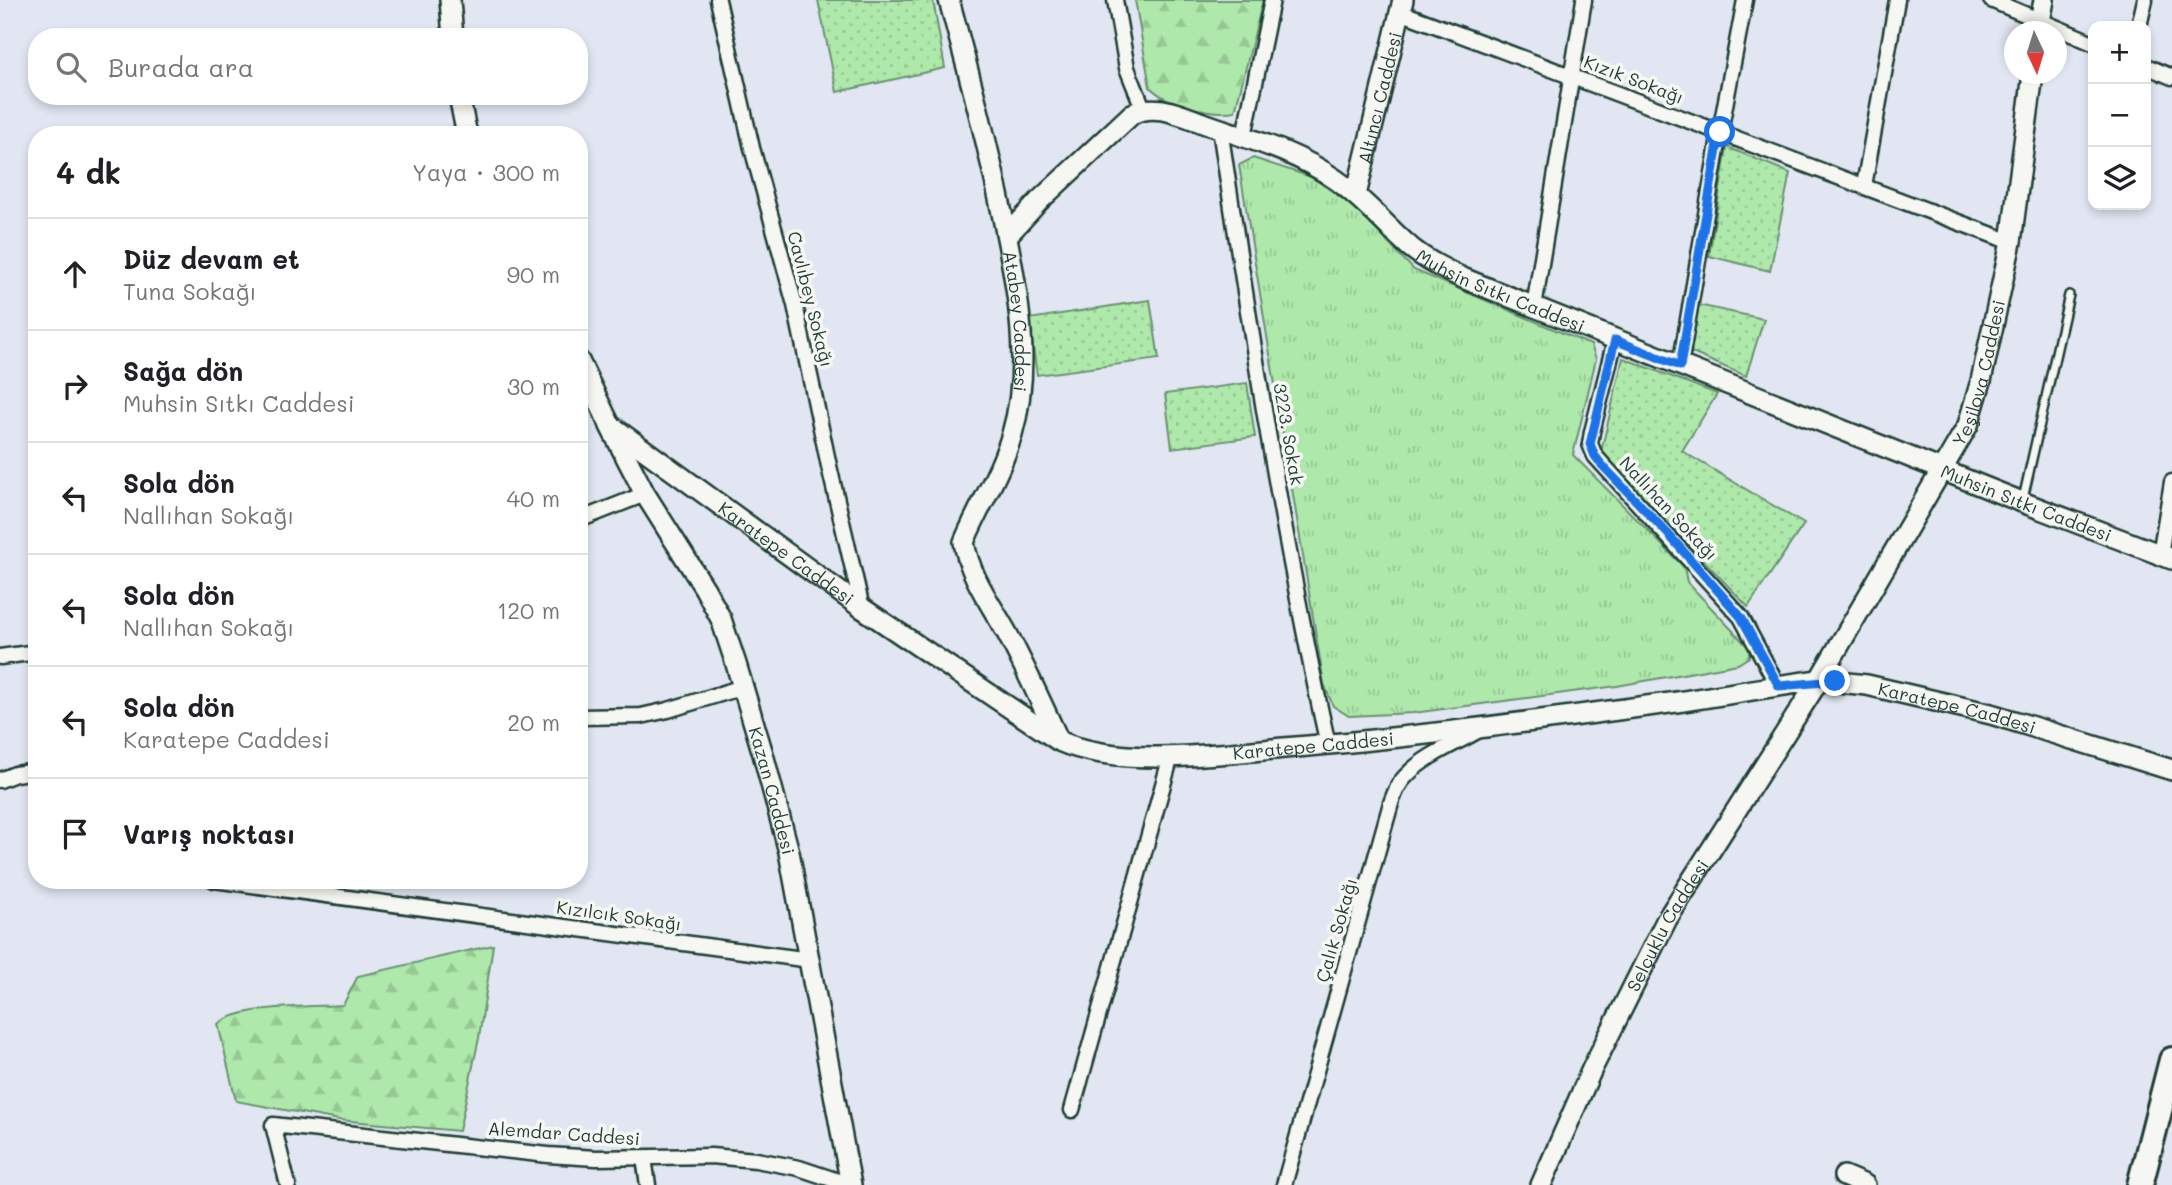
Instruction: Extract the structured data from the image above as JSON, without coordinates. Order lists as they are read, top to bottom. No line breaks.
{"streets":{"street":["Kızık Sokağı","Altıncı Caddesi","Muhsin Sıtkı Caddesi","Cavlıbey Sokağı","Atabey Caddesi","Yeşilova Caddesi","3223. Sokak","Nallıhan Sokağı","Karatepe Caddesi","Kazan Caddesi","Kızılcık Sokağı","Selçuklu Caddesi","Çalık Sokağı","Alemdar Caddesi"]},"crossings":[["Kızık Sokağı","Altıncı Caddesi"],["Kızık Sokağı","Yeşilova Caddesi"],["Altıncı Caddesi","Muhsin Sıtkı Caddesi"],["Muhsin Sıtkı Caddesi","Yeşilova Caddesi"],["Muhsin Sıtkı Caddesi","3223. Sokak"],["Muhsin Sıtkı Caddesi","Nallıhan Sokağı"],["Cavlıbey Sokağı","Karatepe Caddesi"],["Atabey Caddesi","Karatepe Caddesi"],["Yeşilova Caddesi","Karatepe Caddesi"],["Yeşilova Caddesi","Selçuklu Caddesi"],["3223. Sokak","Karatepe Caddesi"],["Nallıhan Sokağı","Karatepe Caddesi"],["Karatepe Caddesi","Kazan Caddesi"],["Karatepe Caddesi","Selçuklu Caddesi"],["Karatepe Caddesi","Çalık Sokağı"],["Kazan Caddesi","Kızılcık Sokağı"],["Kazan Caddesi","Alemdar Caddesi"]],"north":"bottom","page":{"map_buttons":["+","−"],"search":"Burada ara","heading":["4 dk","Yaya · 300 m"],"list":[["Düz devam et","Tuna Sokağı","90 m"],["Sağa dön","Muhsin Sıtkı Caddesi","30 m"],["Sola dön","Nallıhan Sokağı","40 m"],["Sola dön","Nallıhan Sokağı","120 m"],["Sola dön","Karatepe Caddesi","20 m"],"Varış noktası"]}}
